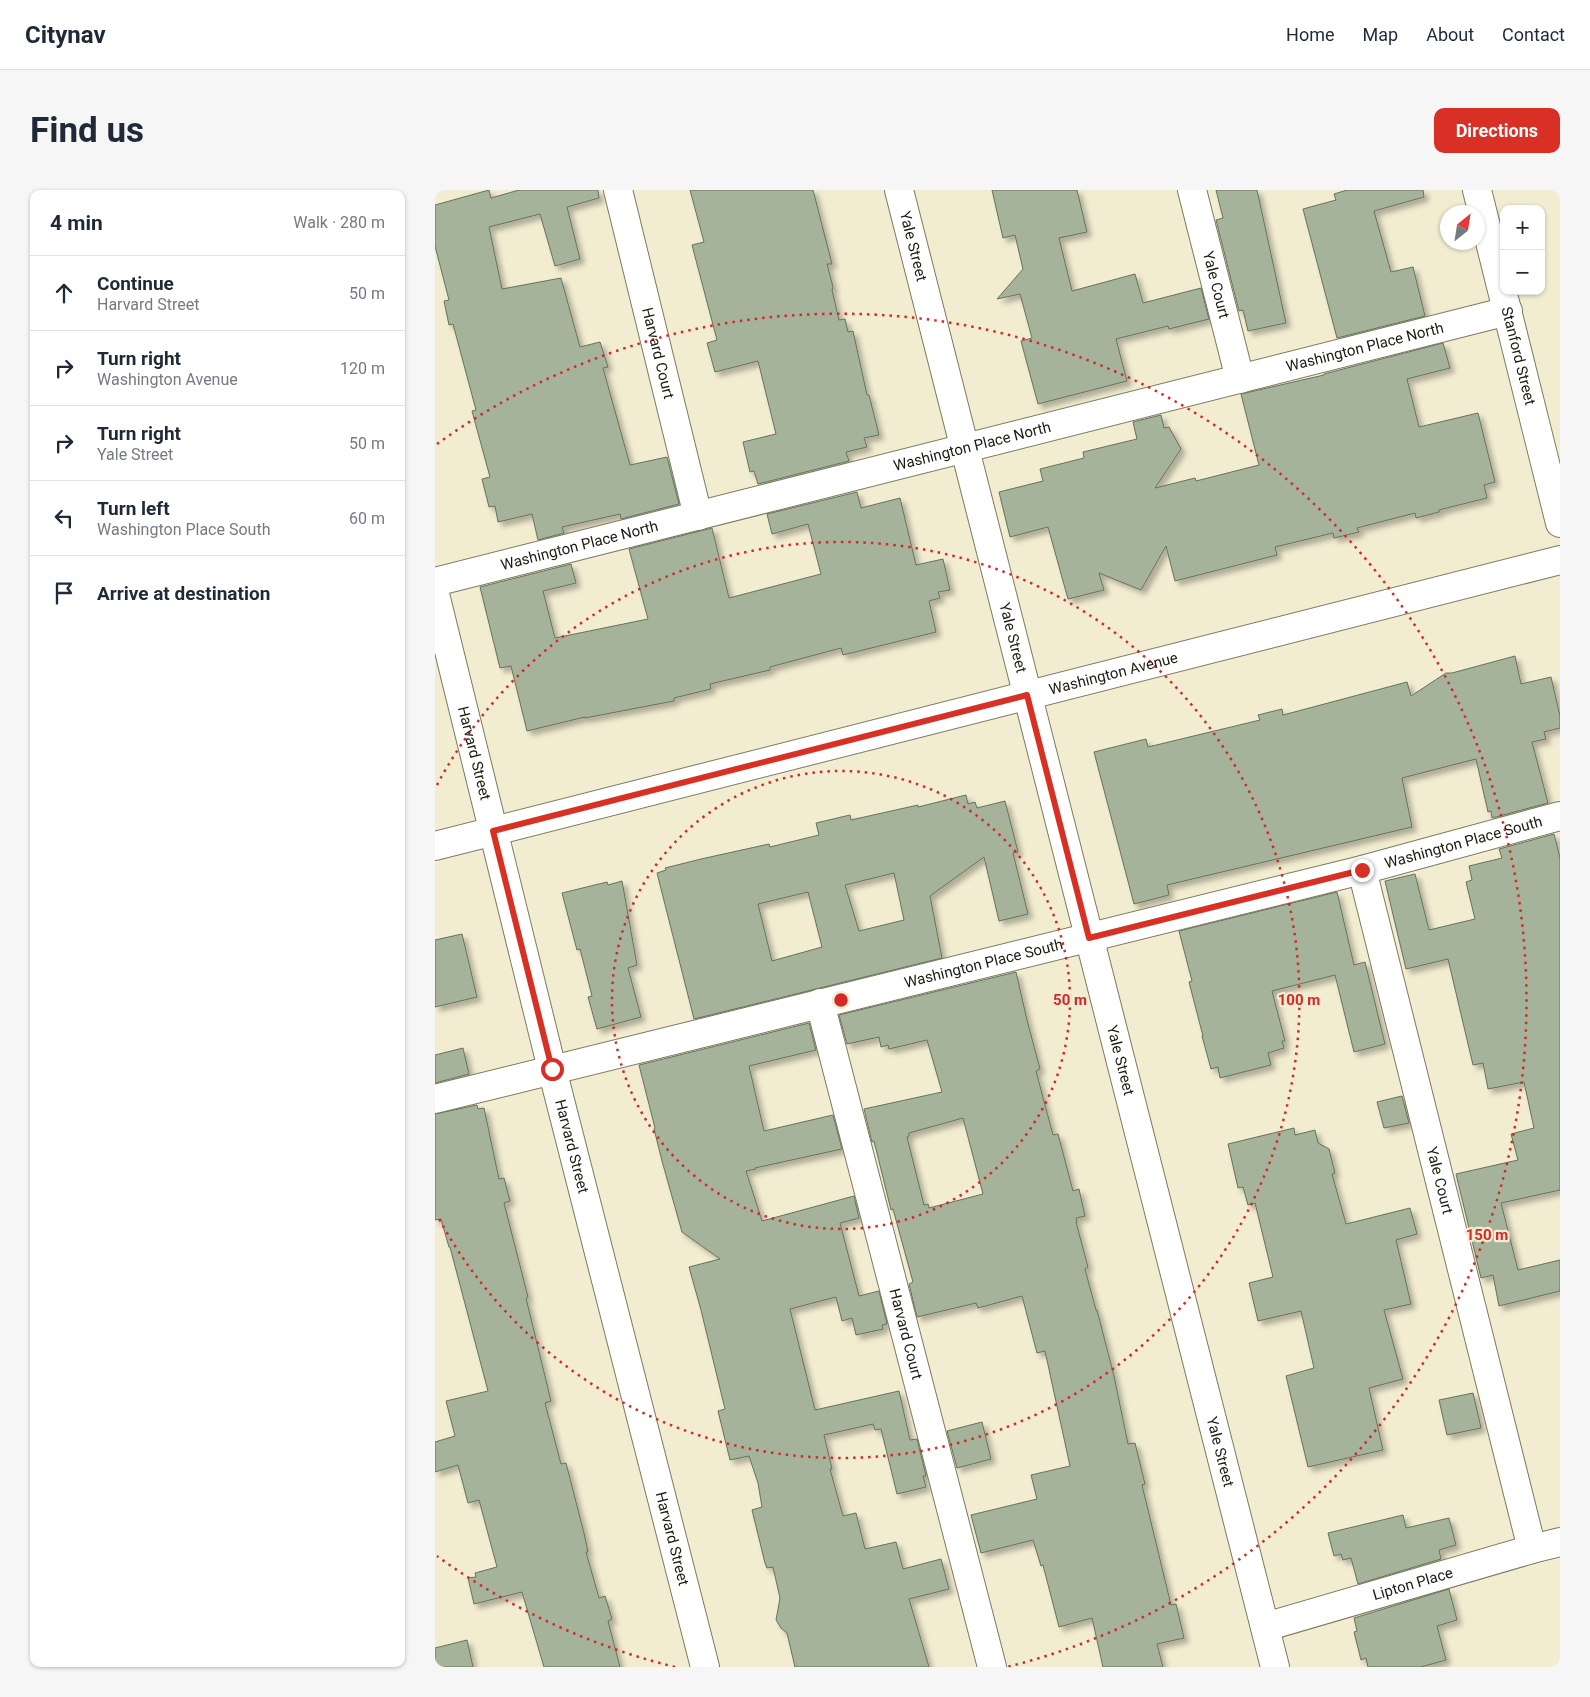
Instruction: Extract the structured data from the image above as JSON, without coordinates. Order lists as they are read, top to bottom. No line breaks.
{"streets":{"street":["Yale Street","Yale Court","Washington Place North","Harvard Court","Stanford Street","Washington Avenue","Harvard Street","Washington Place South","Lipton Place"]},"crossings":[["Yale Street","Washington Place North"],["Yale Street","Washington Avenue"],["Yale Street","Washington Place South"],["Yale Street","Lipton Place"],["Yale Court","Washington Place North"],["Yale Court","Washington Place South"],["Yale Court","Lipton Place"],["Washington Place North","Harvard Court"],["Washington Place North","Stanford Street"],["Harvard Court","Washington Place South"],["Washington Avenue","Harvard Street"],["Harvard Street","Washington Place South"]],"north":"top right","page":{"header":"Citynav","nav":["Home","Map","About","Contact"],"buttons":"Directions","title":"Find us","heading":["4 min","Walk · 280 m"],"map_buttons":["+","−"],"list":[["Continue","Harvard Street","50 m"],["Turn right","Washington Avenue","120 m"],["Turn right","Yale Street","50 m"],["Turn left","Washington Place South","60 m"],"Arrive at destination"]},"rings":["50 m","100 m","150 m"]}
